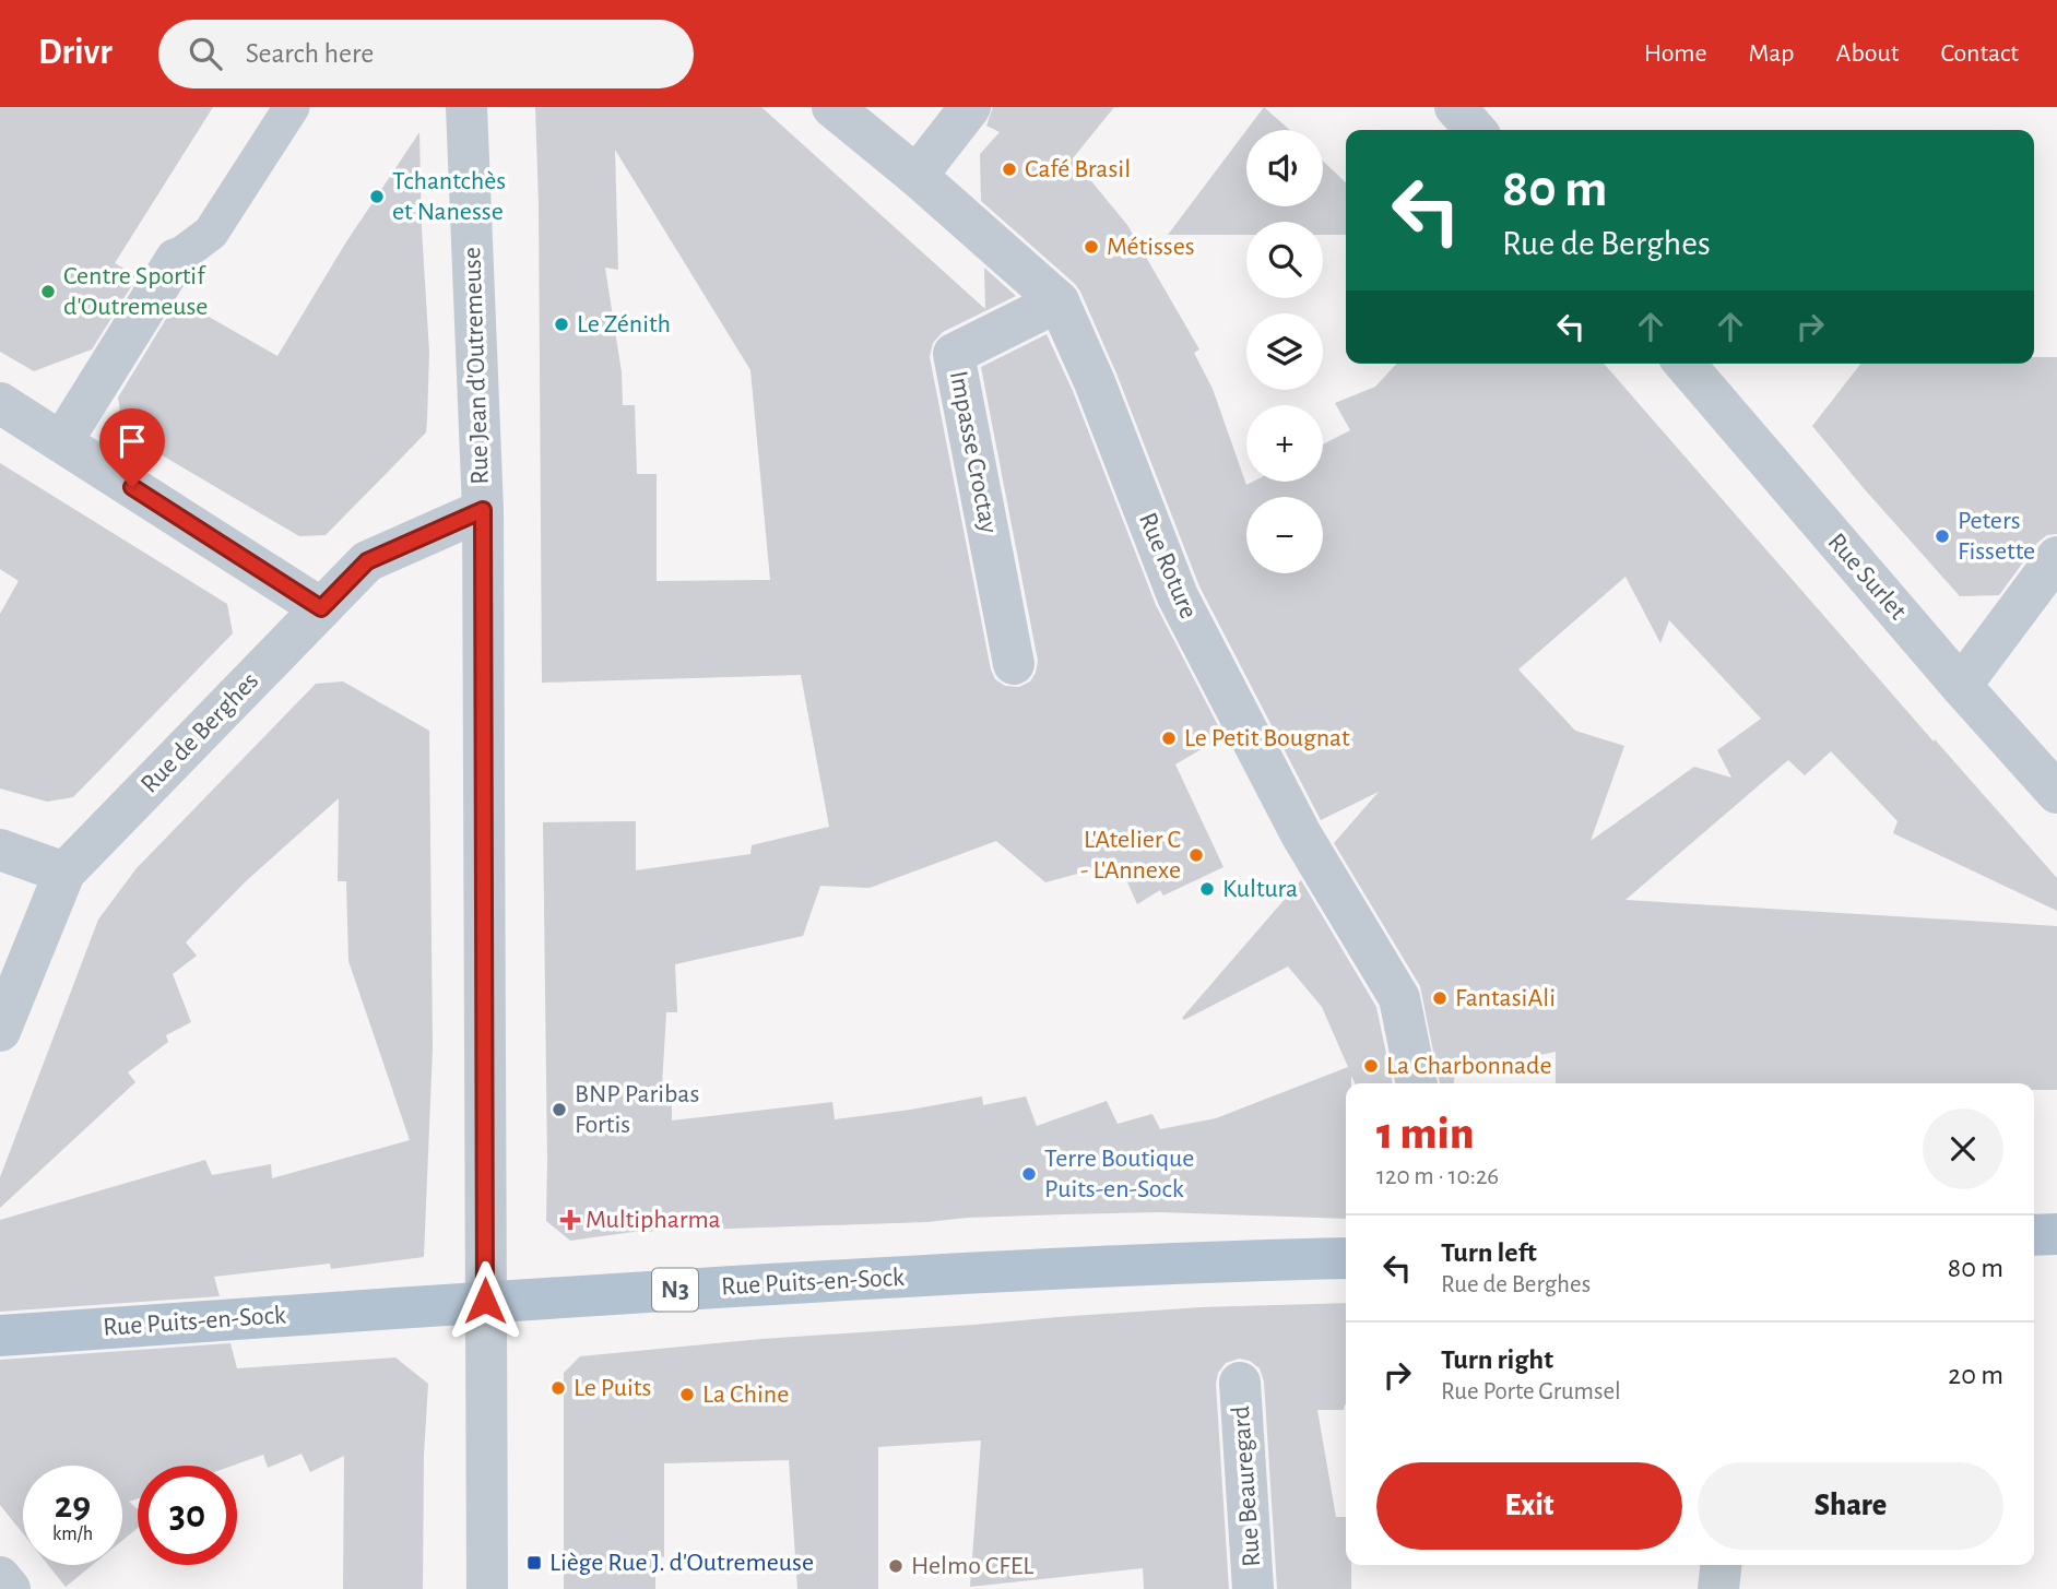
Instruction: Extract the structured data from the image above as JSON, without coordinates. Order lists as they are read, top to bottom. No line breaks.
{"streets":{"main road":["Rue Puits-en-Sock","N3"],"street":["Rue Jean d'Outremeuse","Impasse Croctay","Rue Roture","Rue Surlet","Rue de Berghes","Rue Beauregard"]},"crossings":[["Rue Jean d'Outremeuse","Rue de Berghes"],["Rue Jean d'Outremeuse","Rue Puits-en-Sock"],["Impasse Croctay","Rue Roture"]],"places":{"other":["Café Brasil","Tchantchès et Nanesse","Métisses","Centre Sportif d'Outremeuse","Le Zénith","Peters Fissette","Le Petit Bougnat","L'Atelier C - L'Annexe","Kultura","FantasiAli","La Charbonnade","BNP Paribas Fortis","Terre Boutique Puits-en-Sock","Le Puits","La Chine","Helmo CFEL"],"health":["Multipharma"],"transit":["Liège Rue J. d'Outremeuse"]},"page":{"header":"Drivr","search":"Search here","nav":["Home","Map","About","Contact"],"map_buttons":["+","−"],"turn":["80 m","Rue de Berghes"],"heading":["1 min","120 m · 10:26"],"list":[{"name":"Turn left","note":"Rue de Berghes","value":"80 m"},{"name":"Turn right","note":"Rue Porte Grumsel","value":"20 m"}],"buttons":["Exit","Share"],"speed":"29 km/h","limit":"30"}}
